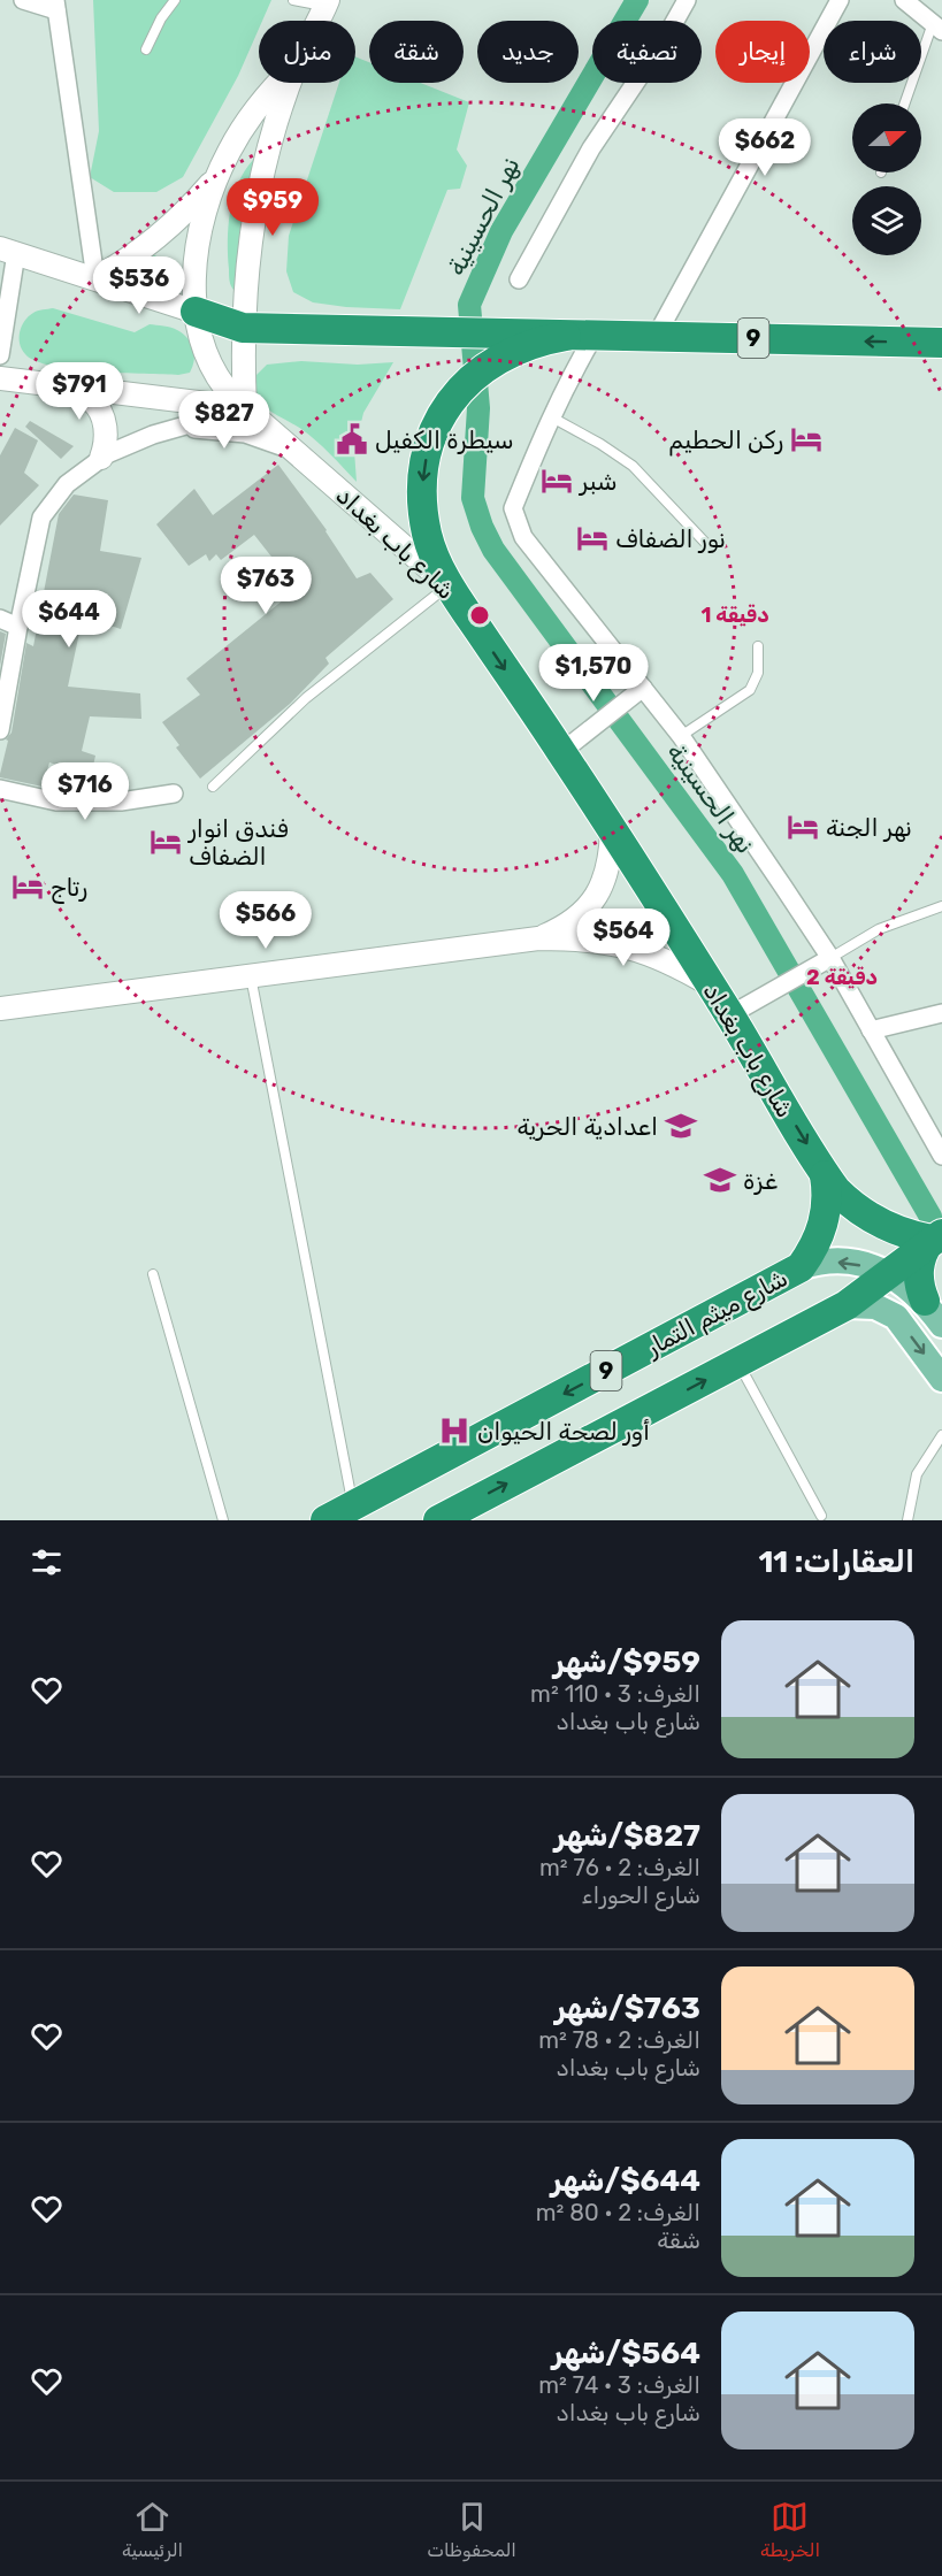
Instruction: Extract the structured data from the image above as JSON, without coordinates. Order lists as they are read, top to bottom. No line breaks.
{"streets":{"highway":["9","شارع باب بغداد","شارع ميثم التمار"]},"crossings":[["9","شارع باب بغداد"],["شارع باب بغداد","شارع ميثم التمار"]],"water":["نهر الحسينية"],"places":{"public building":["سيطرة الكفيل"],"hotel":["ركن الحطيم","شبر","نور الضفاف","نهر الجنة","فندق انوار الضفاف","رتاج"],"school or university":["اعدادية الحرية","غزة"],"hospital":["أور لصحة الحيوان"]},"north":"right","page":{"chip":["شراء","إيجار","تصفية","جديد","شقة","منزل"],"price":["$662","$959","$536","$791","$827","$763","$644","$1,570","$716","$566","$564"],"heading":"العقارات: 11","list":[{"name":"$959/شهر","note":"الغرف: 3 · 110 m² · شارع باب بغداد"},{"name":"$827/شهر","note":"الغرف: 2 · 76 m² · شارع الحوراء"},{"name":"$763/شهر","note":"الغرف: 2 · 78 m² · شارع باب بغداد"},{"name":"$644/شهر","note":"الغرف: 2 · 80 m² · شقة"},{"name":"$564/شهر","note":"الغرف: 3 · 74 m² · شارع باب بغداد"}],"tabs":["الخريطة","المحفوظات","الرئيسية"]},"rings":["1 دقيقة","2 دقيقة"]}
